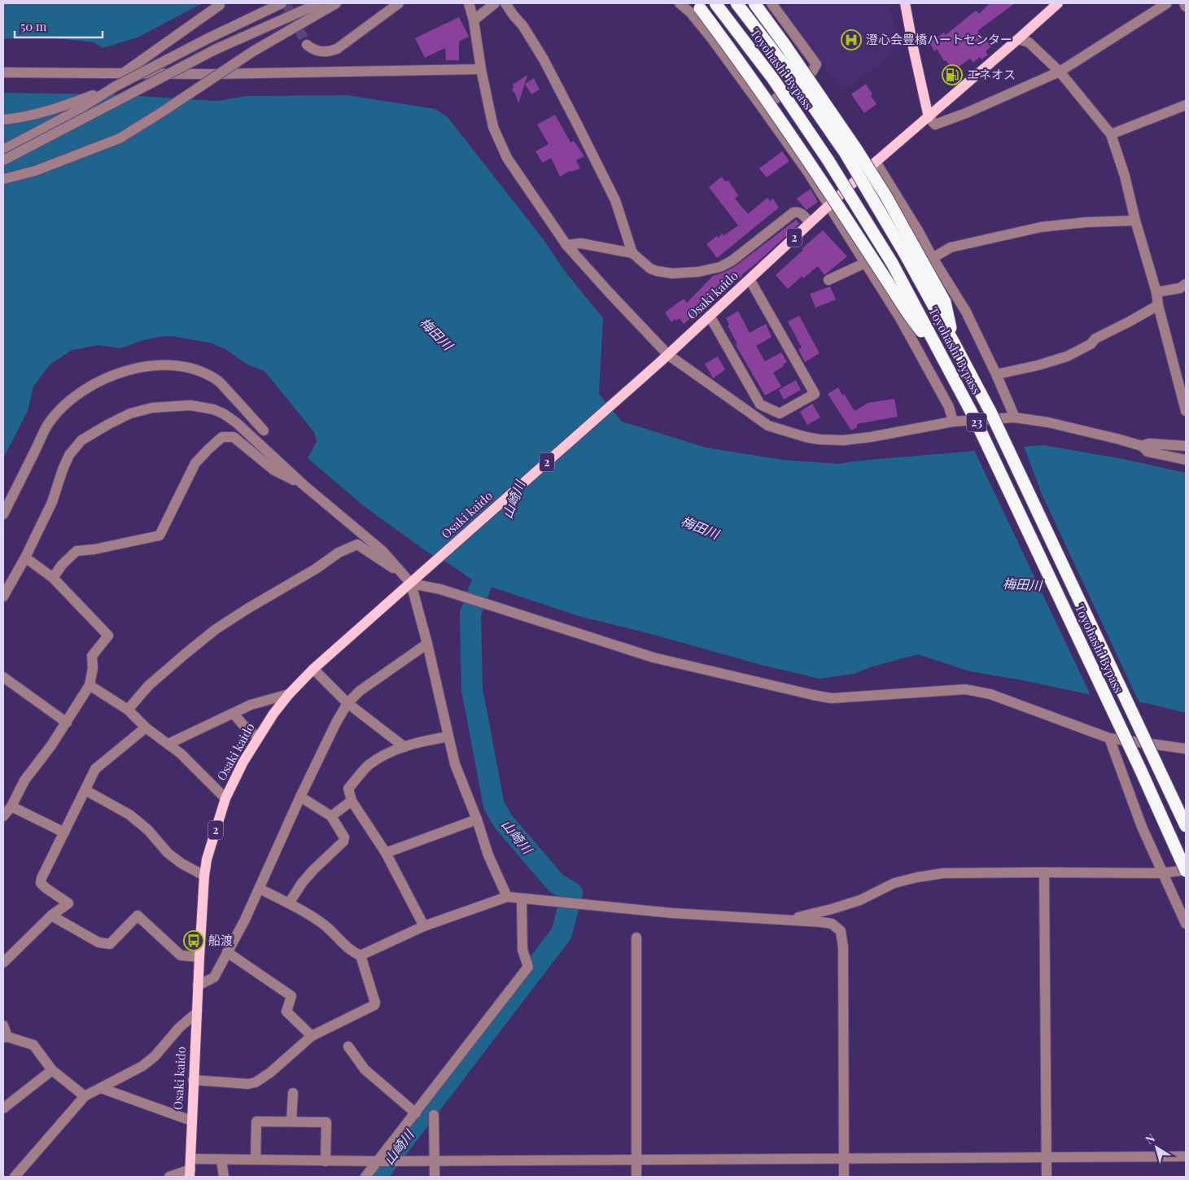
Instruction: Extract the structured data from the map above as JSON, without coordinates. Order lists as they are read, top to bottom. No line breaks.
{"streets":{"highway":["Toyohashi Bypass","23"],"main road":["2","Osaki kaido"]},"crossings":[["Toyohashi Bypass","23"]],"water":["梅田川","山崎川"],"places":{"hospital":["澄心会豊橋ハートセンター"],"fuel station":["エネオス"],"bus stop":["船渡"]},"scale_bar":"50 m","north":"top left"}
